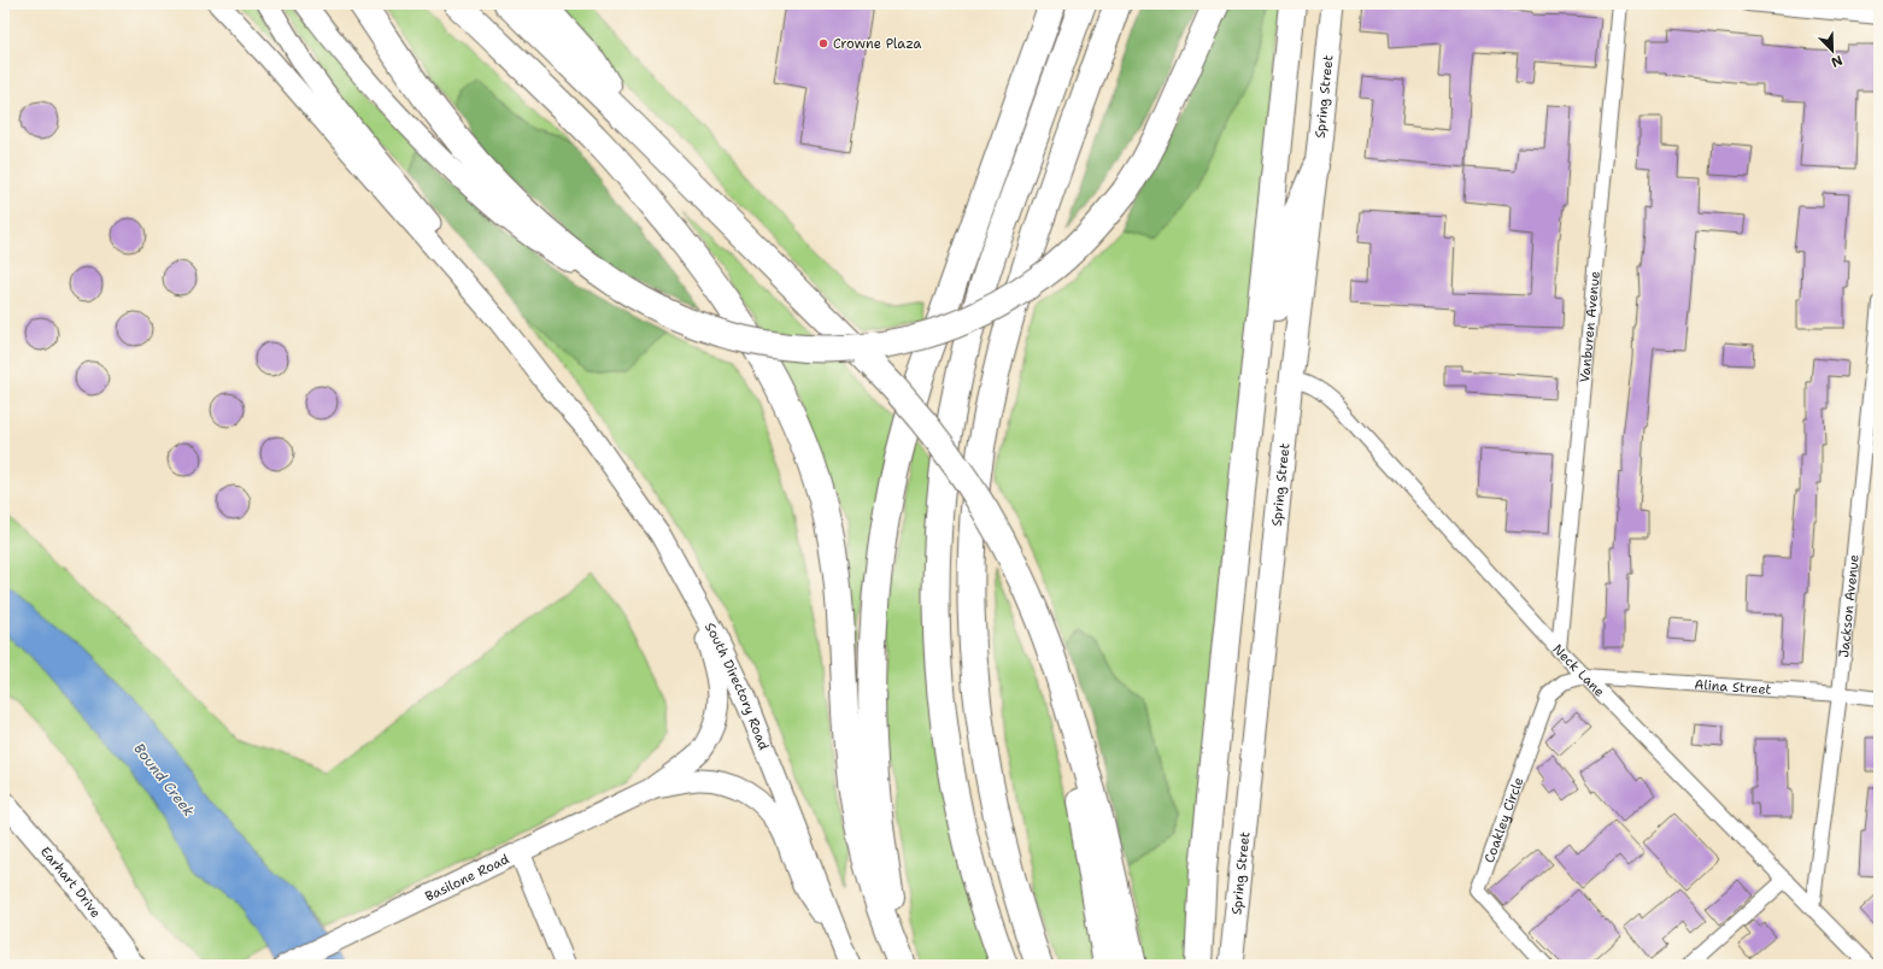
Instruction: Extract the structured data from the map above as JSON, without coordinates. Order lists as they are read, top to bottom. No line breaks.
{"streets":{"main road":["Spring Street"],"street":["Vanburen Avenue","Jackson Avenue","Neck Lane","South Directory Road","Alina Street","Coakley Circle","Basilone Road","Earhart Drive"]},"crossings":[["Spring Street","Neck Lane"],["Vanburen Avenue","Neck Lane"],["Jackson Avenue","Neck Lane"],["Jackson Avenue","Alina Street"],["Neck Lane","Alina Street"],["Neck Lane","Coakley Circle"],["Alina Street","Coakley Circle"]],"water":["Bound Creek"],"places":["Crowne Plaza"],"north":"bottom right"}
